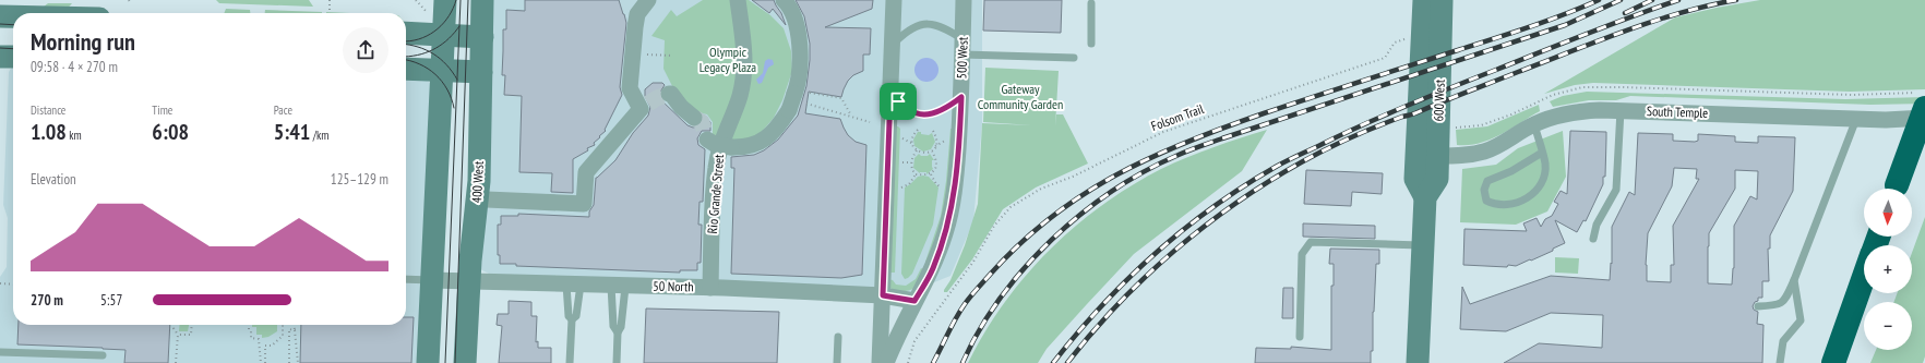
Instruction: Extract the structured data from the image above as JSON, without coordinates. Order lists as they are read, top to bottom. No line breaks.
{"streets":{"street":["500 West","600 West","South Temple","400 West","Rio Grande Street","50 North"],"path":["Folsom Trail"]},"crossings":[["500 West","50 North"],["600 West","South Temple"],["400 West","50 North"],["Rio Grande Street","50 North"]],"parks":["Olympic Legacy Plaza","Gateway Community Garden"],"north":"bottom","page":{"heading":["Morning run","09:58 · 4 × 270 m"],"stats":[["Distance","1.08 km"],["Time","6:08"],["Pace","5:41 /km"]],"chart":["Elevation","125–129 m"],"map_buttons":["+","−"],"list":[{"name":"270 m","note":"5:57"}]}}
